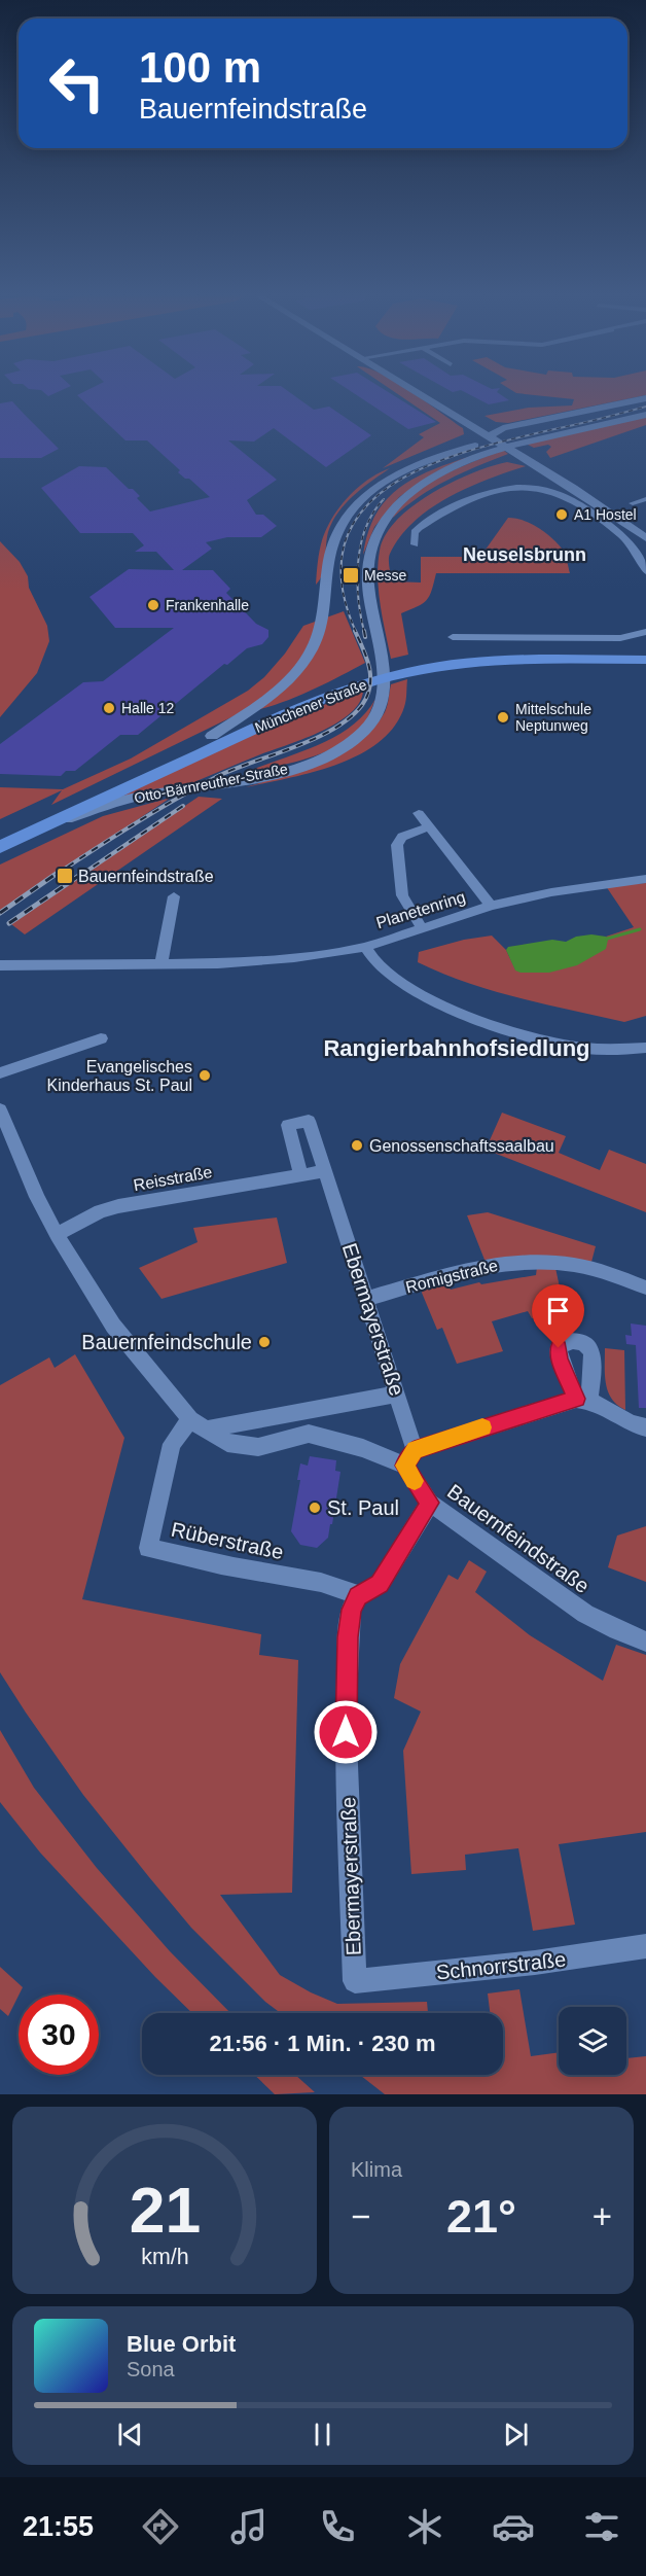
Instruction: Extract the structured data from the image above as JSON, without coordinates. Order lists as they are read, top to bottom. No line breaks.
{"streets":{"main road":["Münchener Straße","Otto-Bärnreuther-Straße"],"street":["Planetenring","Reisstraße","Romigstraße","Ebermayerstraße","Bauernfeindstraße","Rüberstraße","Schnorrstraße"]},"crossings":[["Münchener Straße","Otto-Bärnreuther-Straße"],["Reisstraße","Ebermayerstraße"],["Romigstraße","Ebermayerstraße"],["Ebermayerstraße","Rüberstraße"],["Ebermayerstraße","Schnorrstraße"]],"districts":["Neuselsbrunn","Rangierbahnhofsiedlung"],"places":{"other":["A1 Hostel","Frankenhalle","Halle 12","Mittelschule Neptunweg","Evangelisches Kinderhaus St. Paul","Genossenschaftssaalbau","Bauernfeindschule","St. Paul"],"transit":["Messe","Bauernfeindstraße"]},"page":{"turn":["100 m","Bauernfeindstraße"],"limit":"30","trip":"21:56 · 1 Min. · 230 m","tile":"Klima","heat":["−","21°","+"],"song":["Blue Orbit","Sona"],"tabs":"21:55","gauge":["21","km/h"]}}
